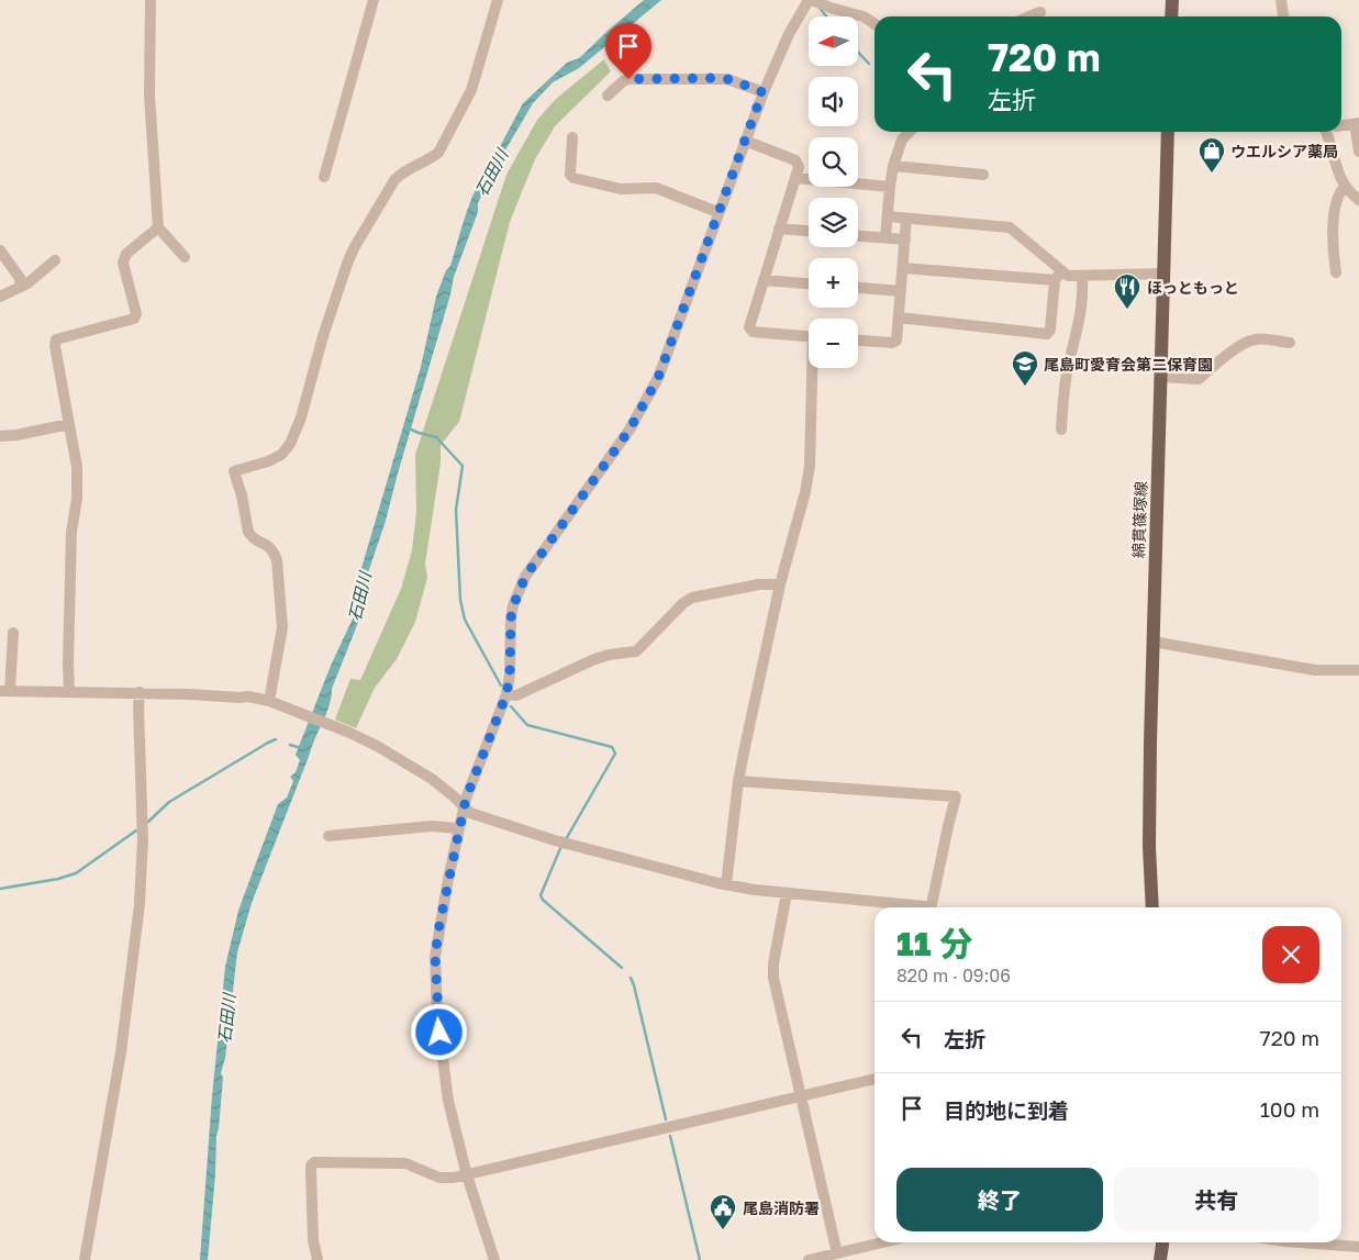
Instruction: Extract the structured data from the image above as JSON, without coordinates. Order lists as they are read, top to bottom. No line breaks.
{"streets":{"main road":["綿貫篠塚線"]},"water":["石田川"],"places":{"shop":["ウエルシア薬局"],"restaurant":["ほっともっと"],"school or university":["尾島町愛育会第二保育園"],"public building":["尾島消防署"]},"north":"left","page":{"map_buttons":["+","−"],"turn":["720 m","左折"],"heading":["11 分","820 m · 09:06"],"list":[{"name":"左折","value":"720 m"},{"name":"目的地に到着","value":"100 m"}],"buttons":["終了","共有"]}}
